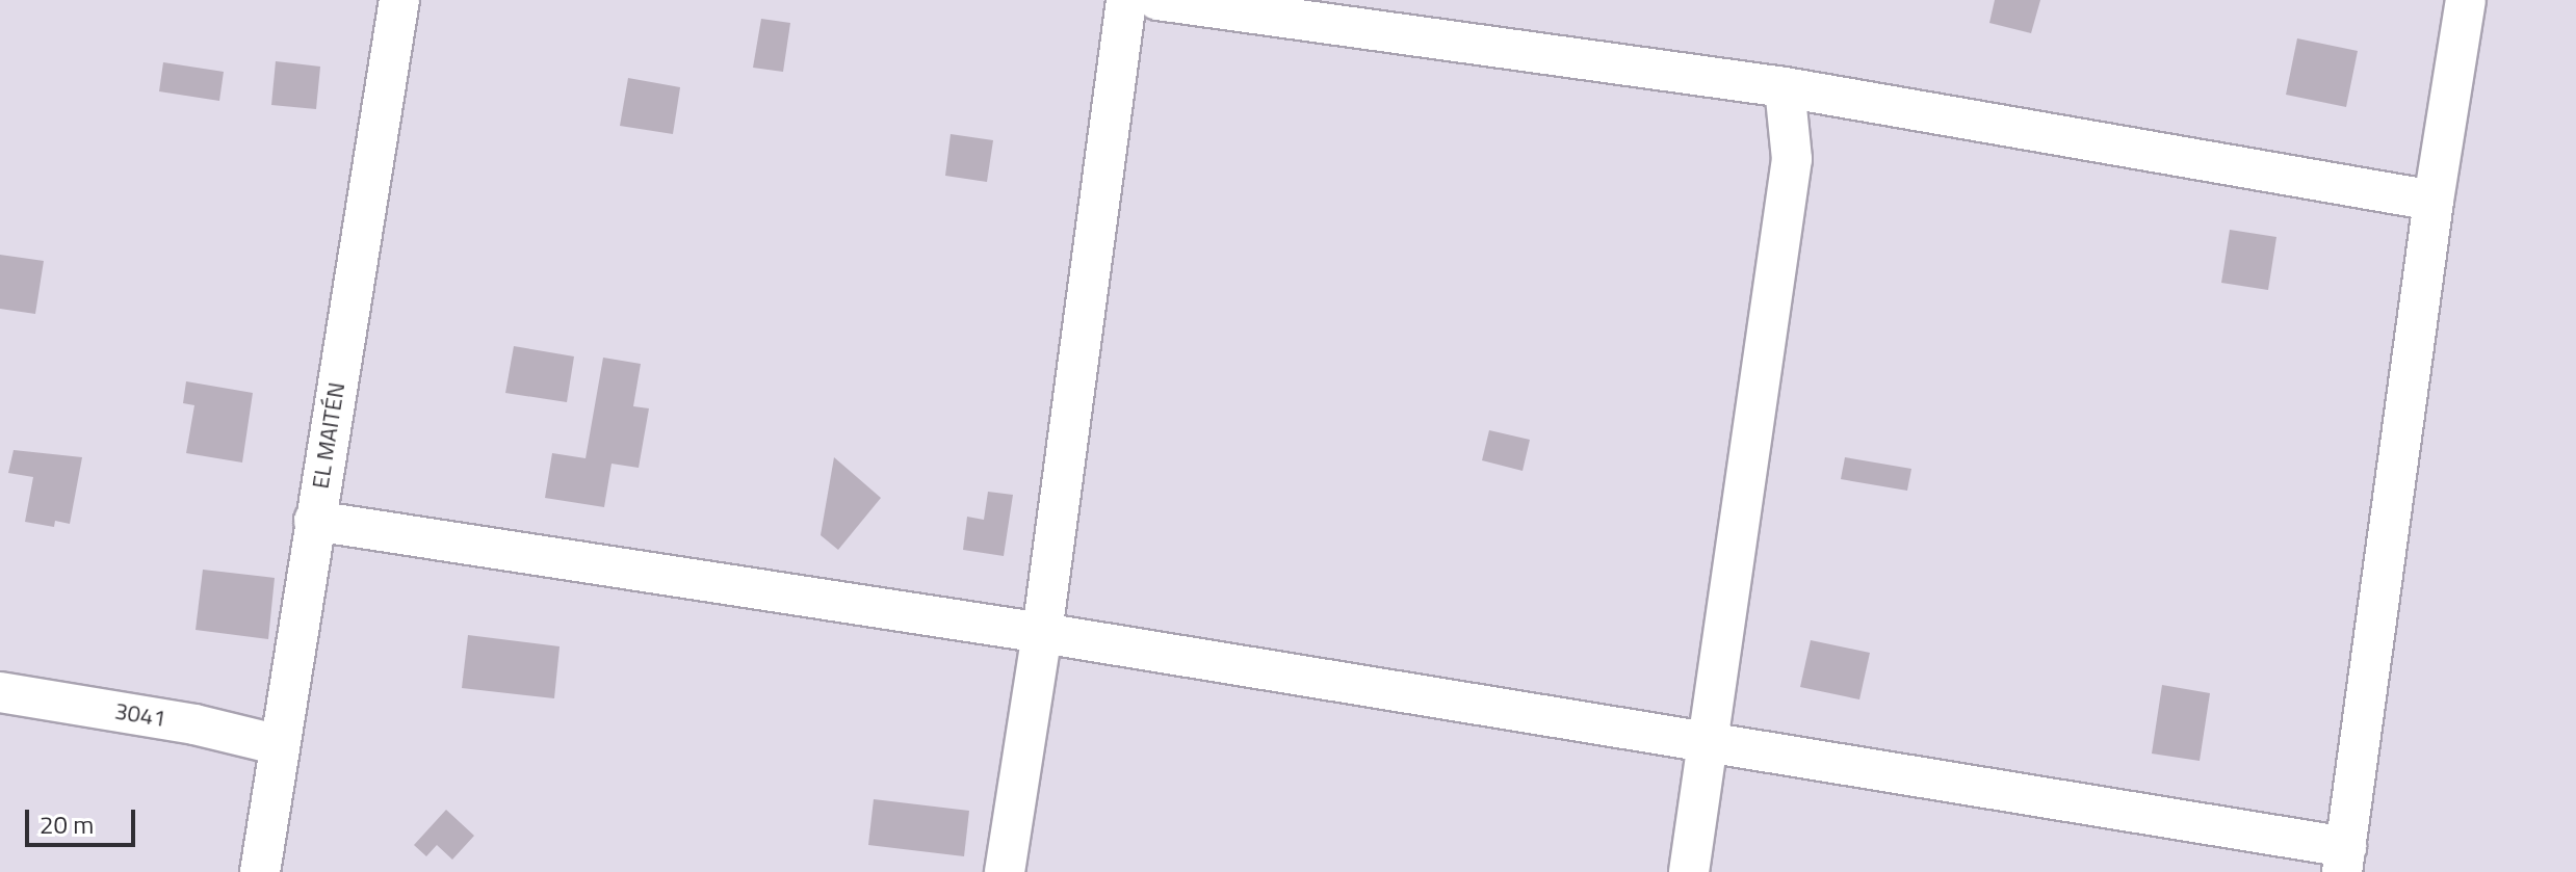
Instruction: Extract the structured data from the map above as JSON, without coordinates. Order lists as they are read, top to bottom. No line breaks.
{"streets":{"street":["EL MAITÉN","3041"]},"crossings":[["EL MAITÉN","3041"]],"scale_bar":"20 m"}
